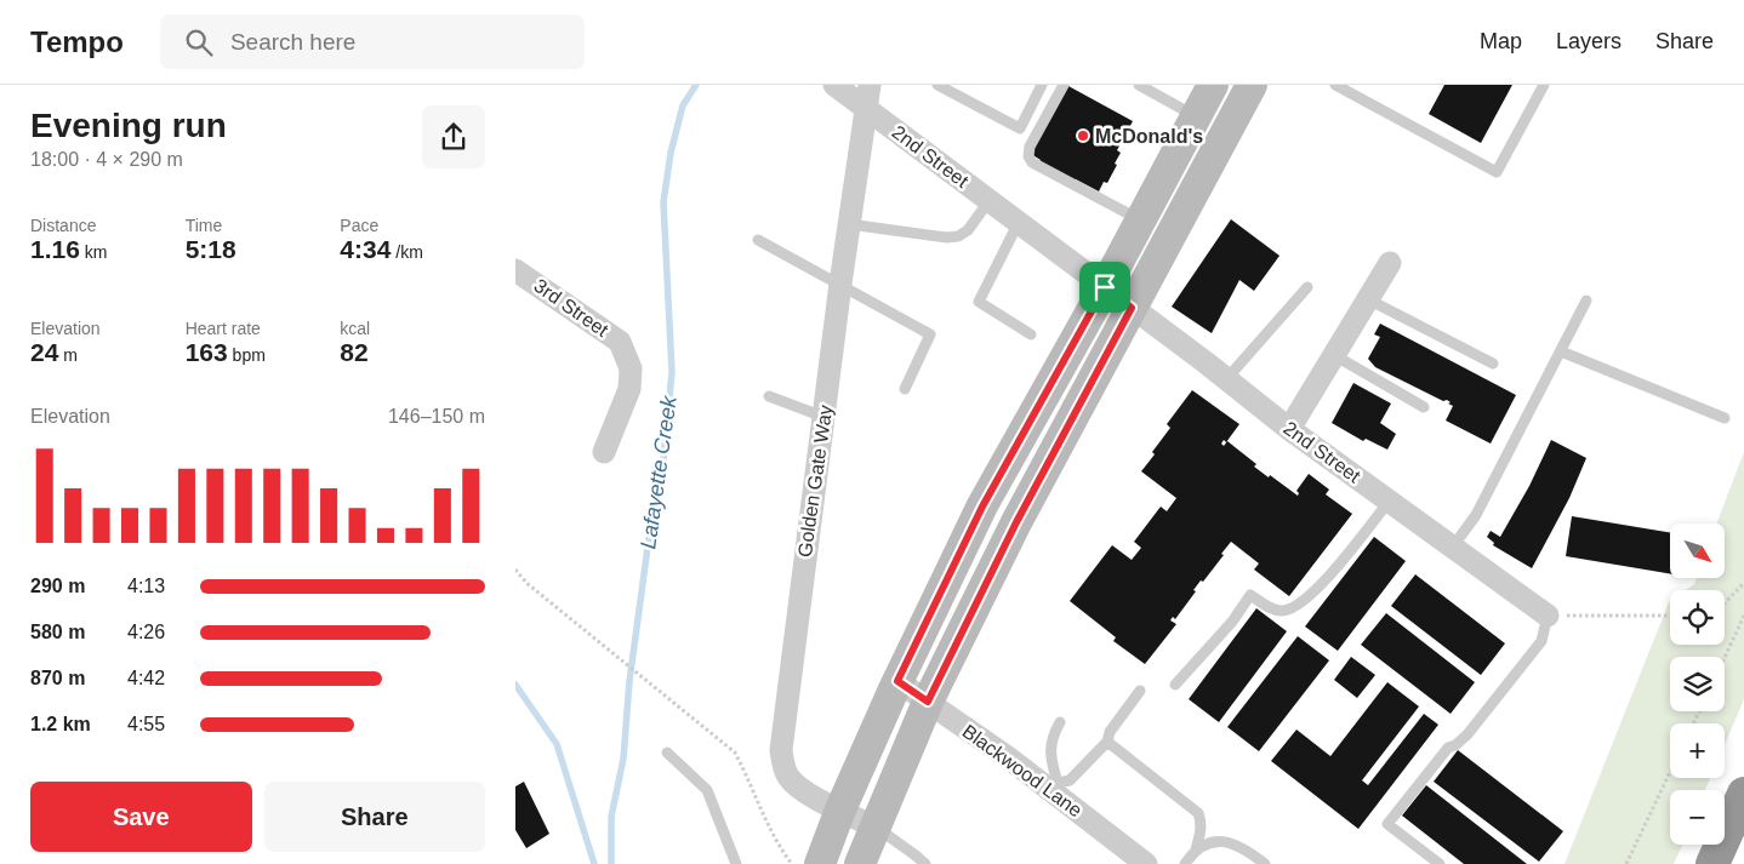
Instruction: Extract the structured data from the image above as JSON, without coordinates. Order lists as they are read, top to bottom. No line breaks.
{"streets":{"street":["2nd Street","3rd Street","Golden Gate Way","Blackwood Lane"]},"crossings":[["2nd Street","Golden Gate Way"]],"water":["Lafayette Creek"],"places":["McDonald's"],"north":"bottom right","page":{"header":"Tempo","search":"Search here","nav":["Map","Layers","Share"],"heading":["Evening run","18:00 · 4 × 290 m"],"stats":[["Distance","1.16 km"],["Time","5:18"],["Pace","4:34 /km"],["Elevation","24 m"],["Heart rate","163 bpm"],["kcal","82"]],"chart":["Elevation","146–150 m"],"map_buttons":["+","−"],"list":[{"name":"290 m","note":"4:13"},{"name":"580 m","note":"4:26"},{"name":"870 m","note":"4:42"},{"name":"1.2 km","note":"4:55"}],"buttons":["Save","Share"]}}
